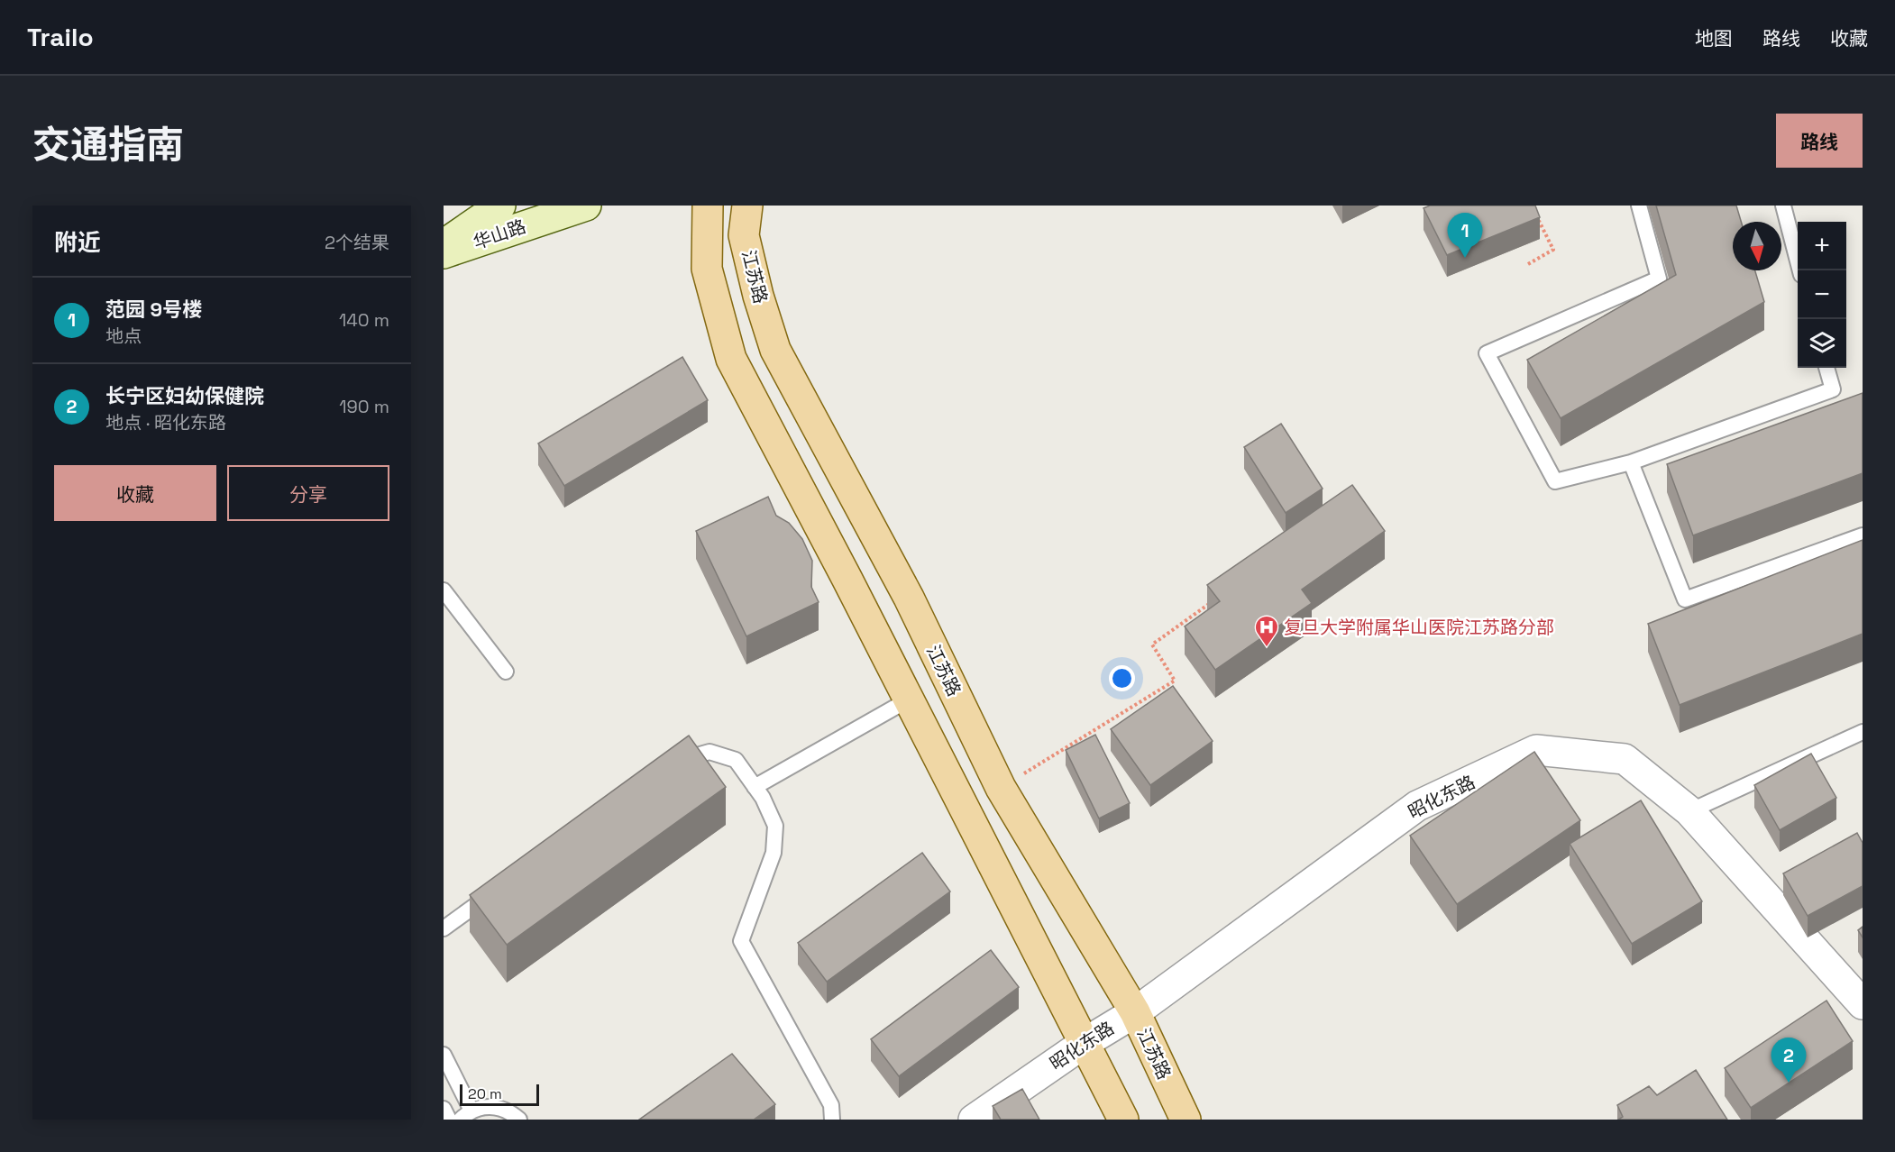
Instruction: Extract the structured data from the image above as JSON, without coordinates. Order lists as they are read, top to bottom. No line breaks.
{"streets":{"main road":["华山路","江苏路"],"street":["昭化东路"]},"crossings":[["江苏路","昭化东路"]],"places":{"hospital":["复旦大学附属华山医院江苏路分部"]},"scale_bar":"20 m","north":"bottom","page":{"header":"Trailo","nav":["地图","路线","收藏"],"title":"交通指南","buttons":["路线",["收藏","分享"]],"heading":["附近","2个结果"],"pins":["1","2"],"map_buttons":["+","−"],"list":[{"mark":"1","name":"范园 9号楼","note":"地点","value":"140 m"},{"mark":"2","name":"长宁区妇幼保健院","note":"地点 · 昭化东路","value":"190 m"}],"scale":"20 m"}}
